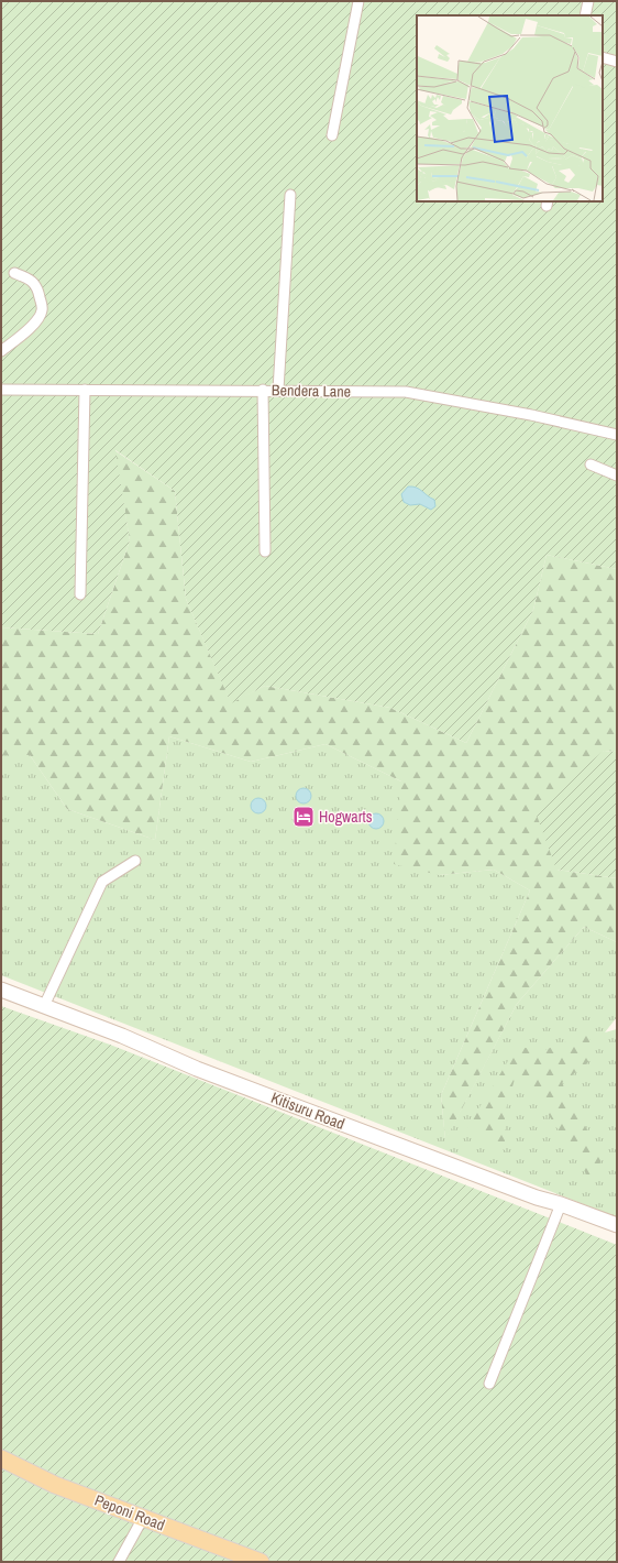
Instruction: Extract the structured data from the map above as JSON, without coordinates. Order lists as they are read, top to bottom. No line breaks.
{"streets":{"main road":["Peponi Road"],"street":["Bendera Lane","Kitisuru Road"]},"places":{"hotel":["Hogwarts"]}}
